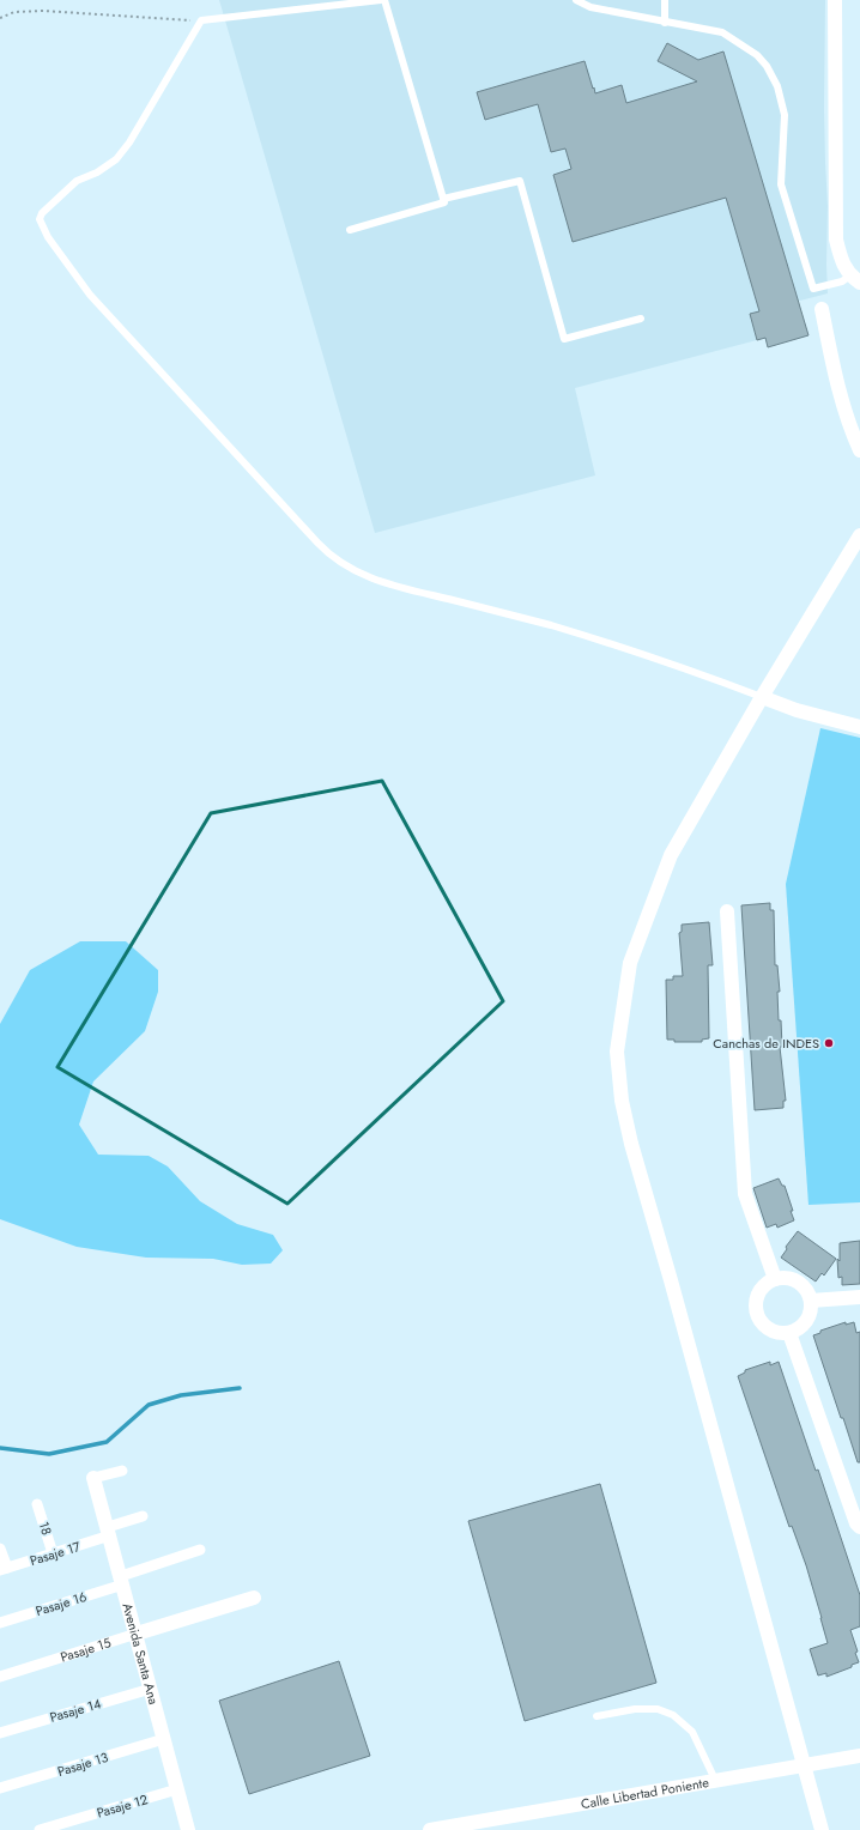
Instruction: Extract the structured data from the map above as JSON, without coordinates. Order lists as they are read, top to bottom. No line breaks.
{"streets":{"street":["18","Pasaje 17","Pasaje 16","Pasaje 15","Avenida Santa Ana","Pasaje 14","Pasaje 13","Calle Libertad Poniente","Pasaje 12"]},"crossings":[["18","Pasaje 17"],["Pasaje 17","Avenida Santa Ana"],["Pasaje 16","Avenida Santa Ana"],["Pasaje 15","Avenida Santa Ana"],["Avenida Santa Ana","Pasaje 14"],["Avenida Santa Ana","Pasaje 13"],["Avenida Santa Ana","Pasaje 12"]],"places":["Canchas de INDES"]}
